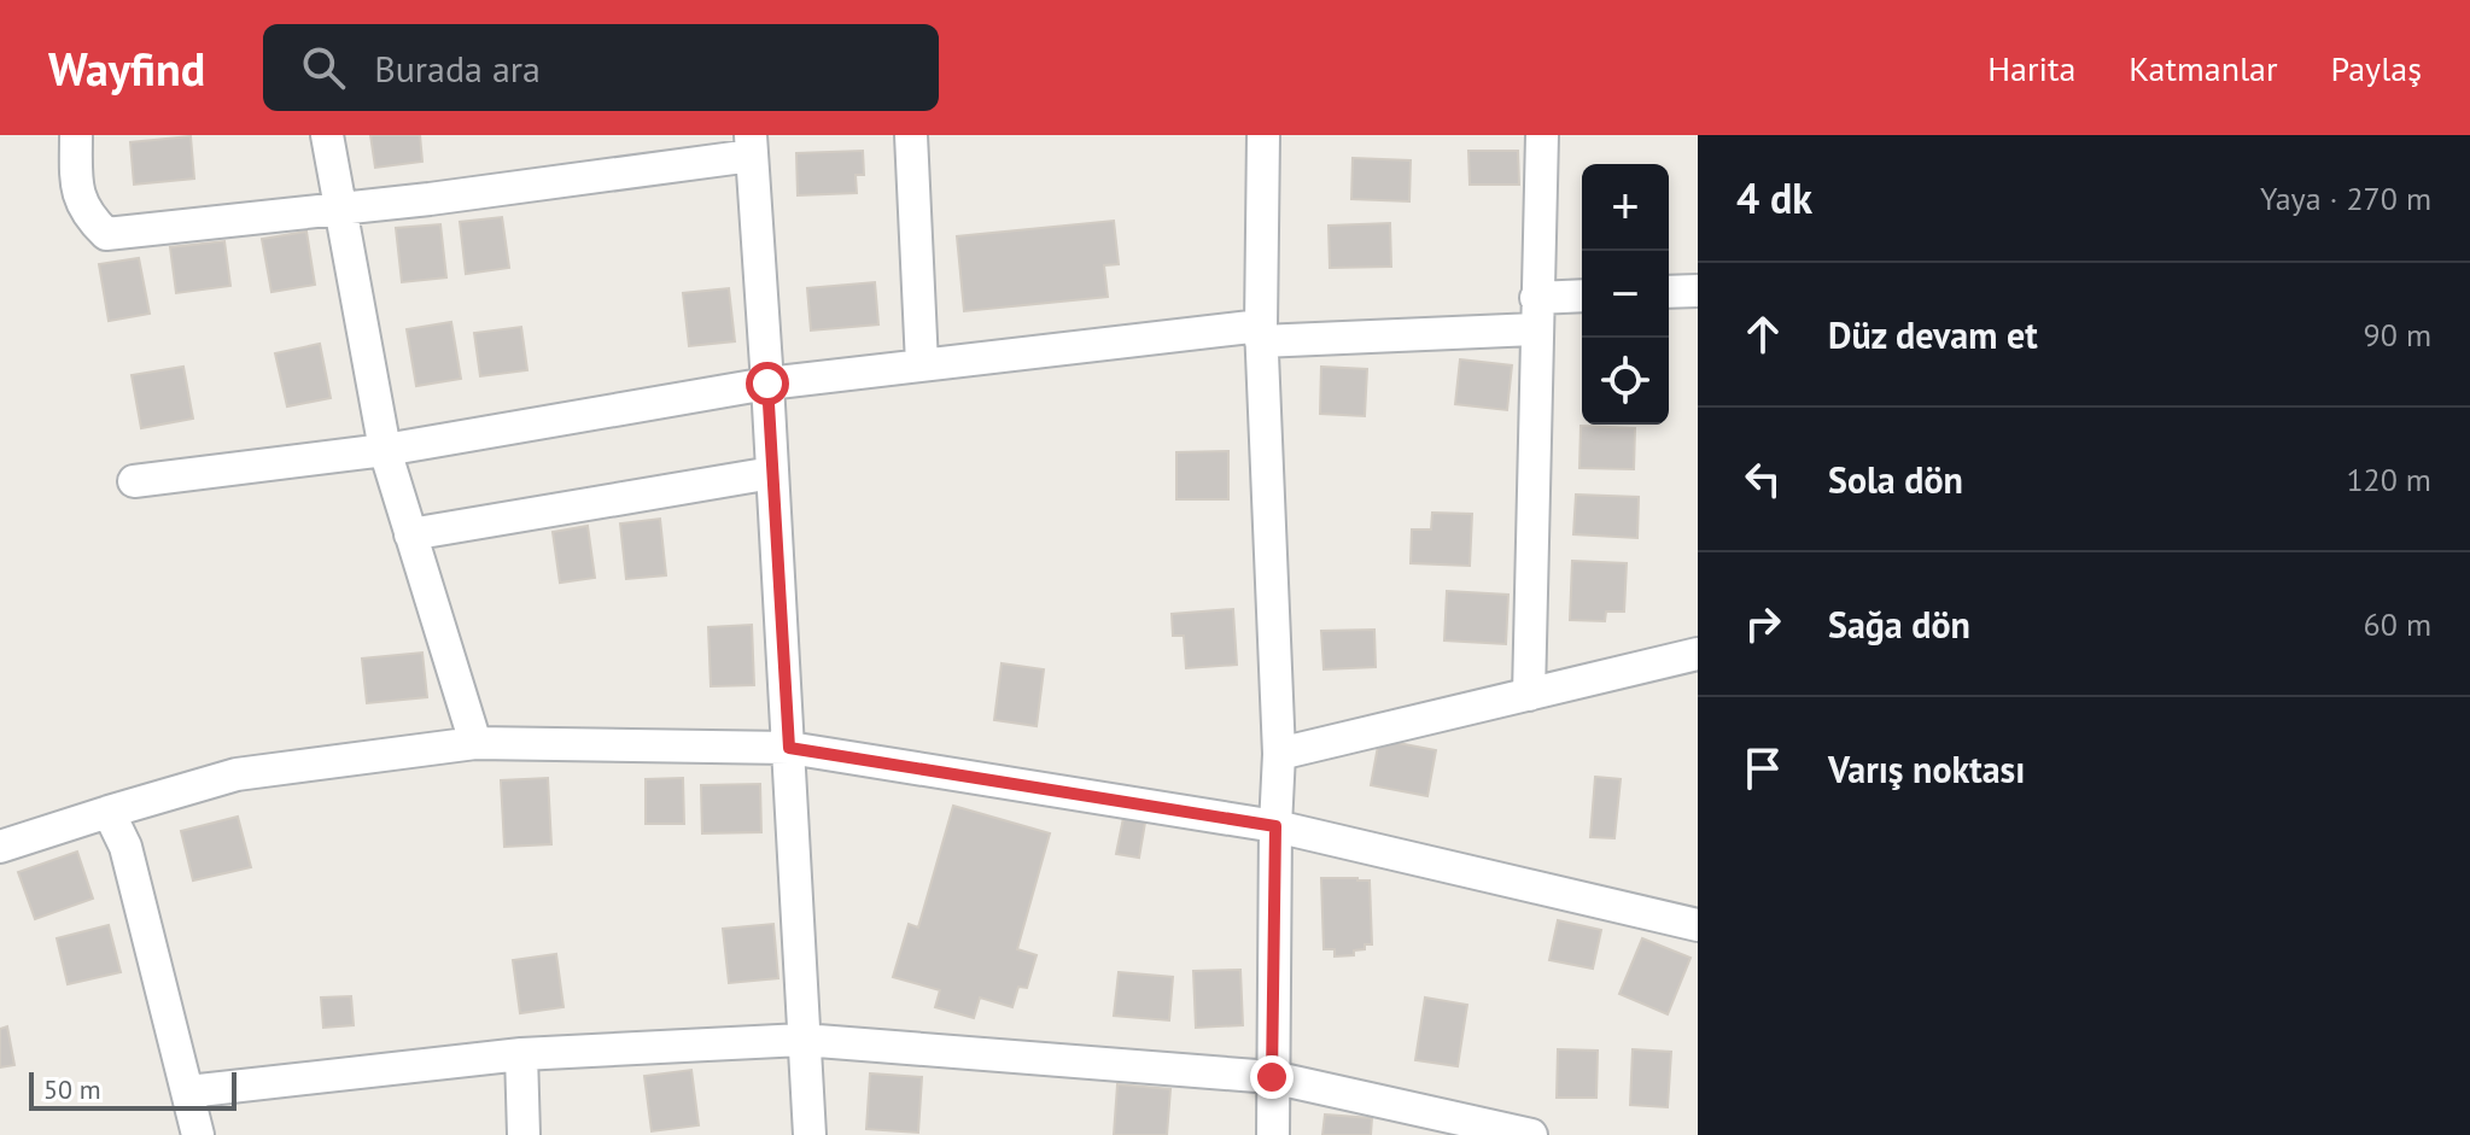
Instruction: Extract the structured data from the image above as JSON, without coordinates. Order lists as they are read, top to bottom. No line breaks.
{"scale_bar":"50 m","page":{"header":"Wayfind","search":"Burada ara","nav":["Harita","Katmanlar","Paylaş"],"heading":["4 dk","Yaya · 270 m"],"map_buttons":["+","−"],"list":[["Düz devam et","90 m"],["Sola dön","120 m"],["Sağa dön","60 m"],"Varış noktası"],"scale":"50 m"}}
